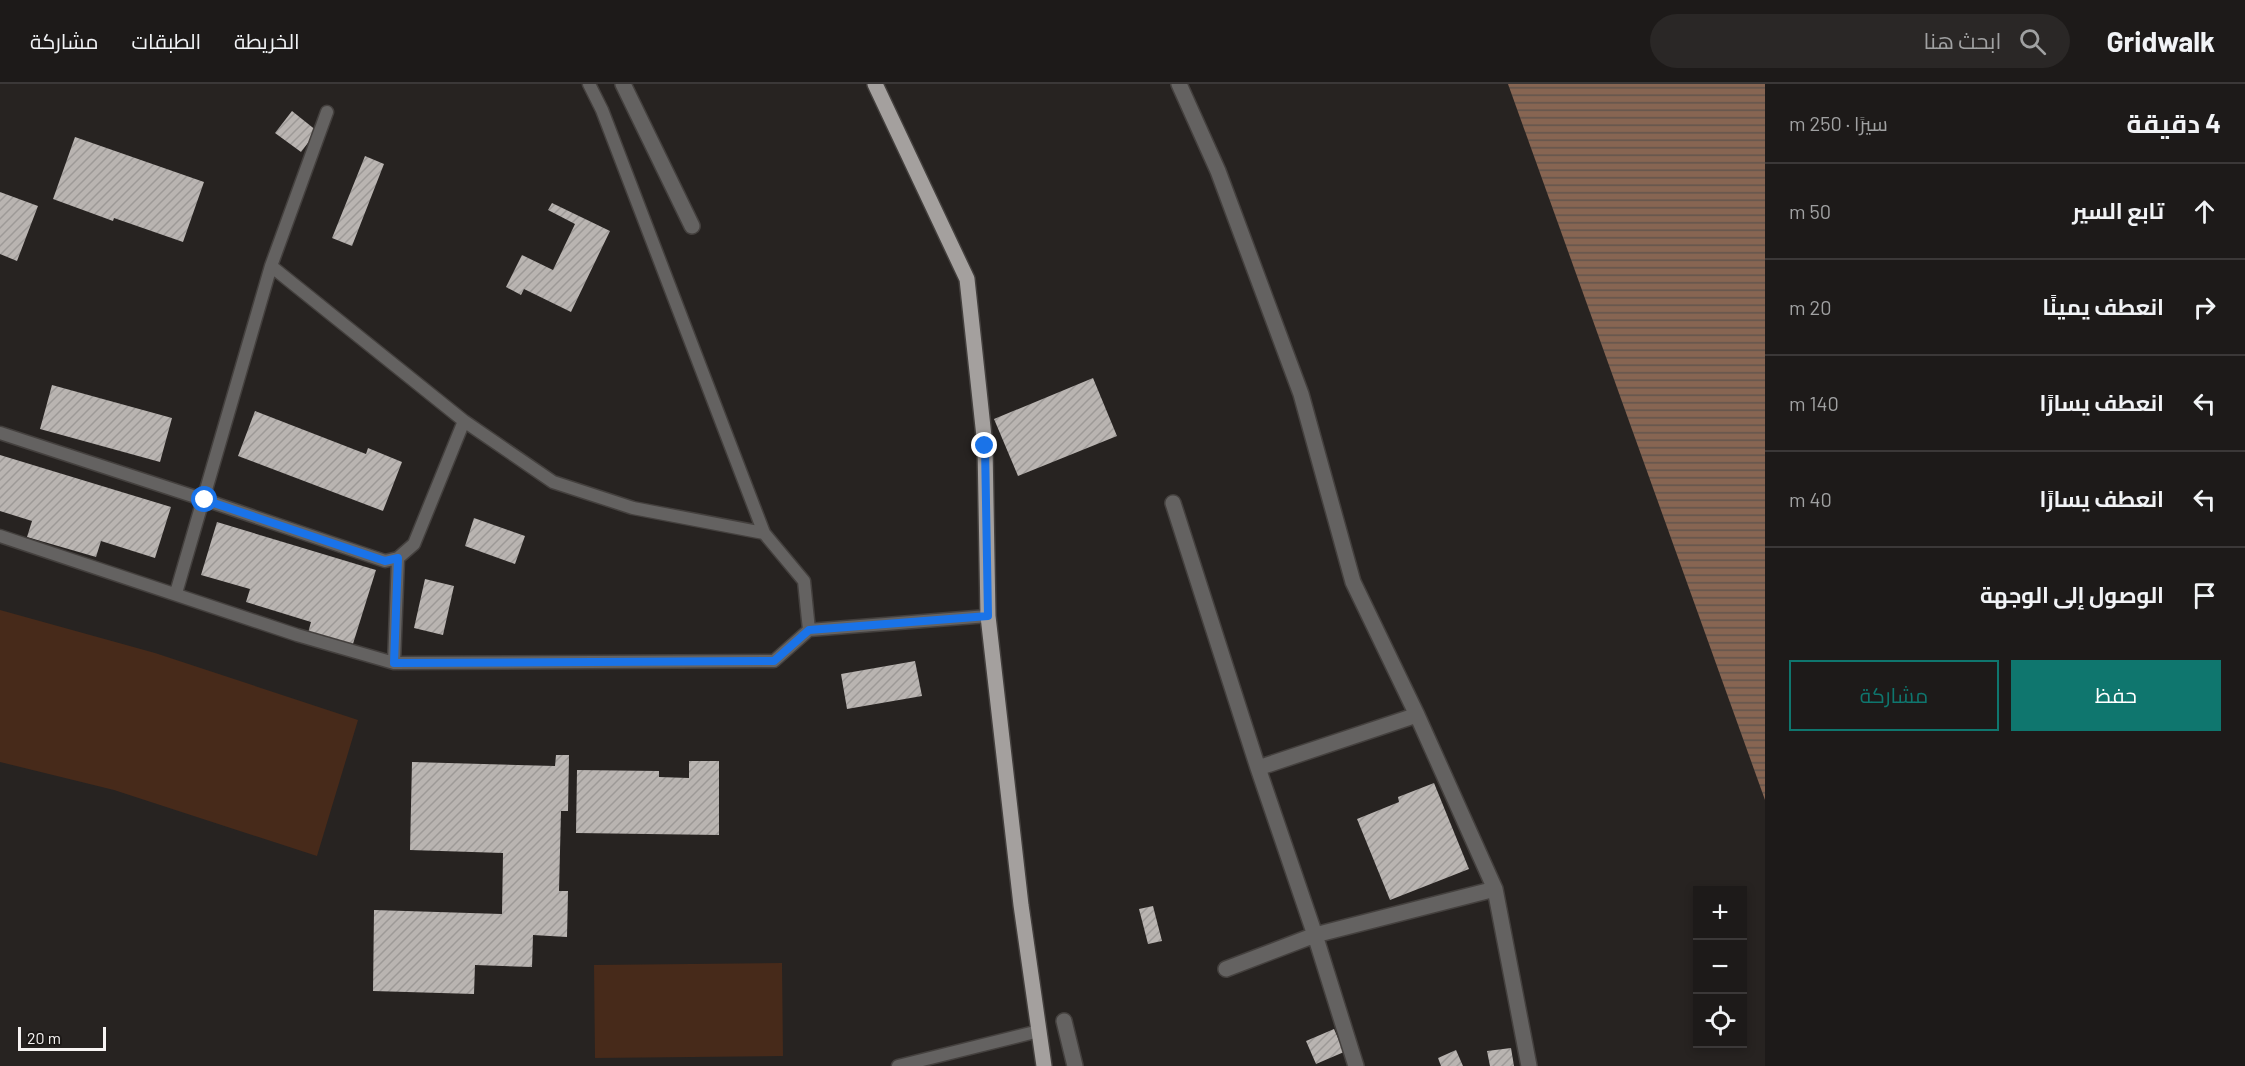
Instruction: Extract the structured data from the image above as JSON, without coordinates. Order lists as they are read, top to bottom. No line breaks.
{"scale_bar":"20 m","page":{"header":"Gridwalk","search":"ابحث هنا","nav":["الخريطة","الطبقات","مشاركة"],"heading":["4 دقيقة","سيرًا · 250 m"],"list":[["تابع السير","50 m"],["انعطف يمينًا","20 m"],["انعطف يسارًا","140 m"],["انعطف يسارًا","40 m"],"الوصول إلى الوجهة"],"buttons":["حفظ","مشاركة"],"map_buttons":["+","−"],"scale":"20 m"}}
